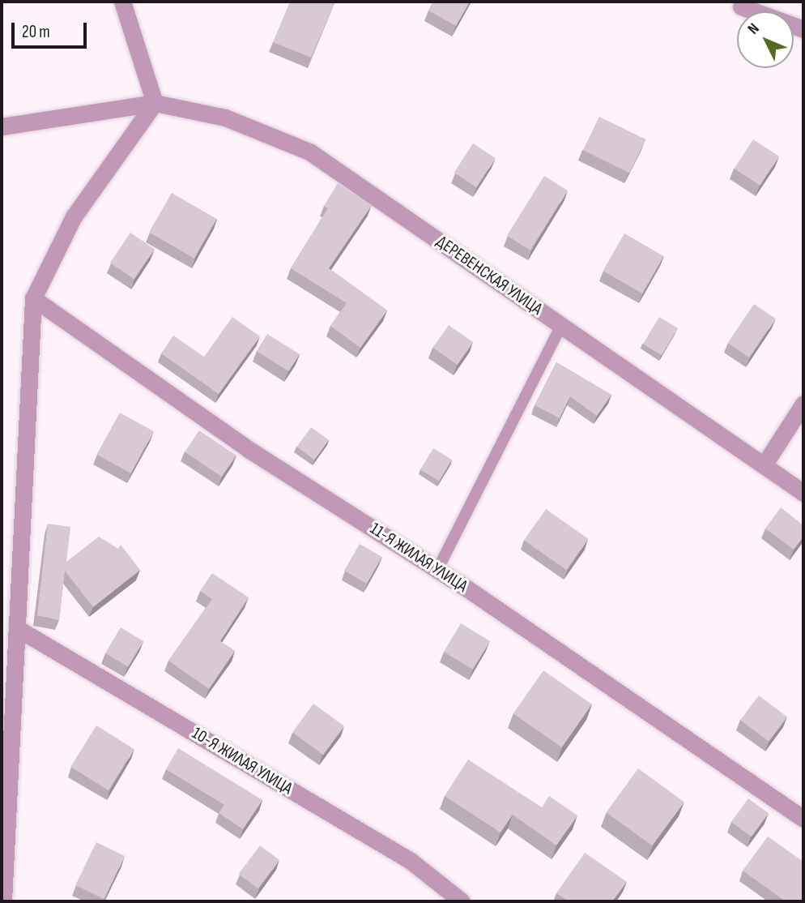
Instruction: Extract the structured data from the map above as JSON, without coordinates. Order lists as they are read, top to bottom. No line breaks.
{"streets":{"street":["ДЕРЕВЕНСКАЯ УЛИЦА","11-Я ЖИЛАЯ УЛИЦА","10-Я ЖИЛАЯ УЛИЦА"]},"scale_bar":"20 m","north":"top left"}
